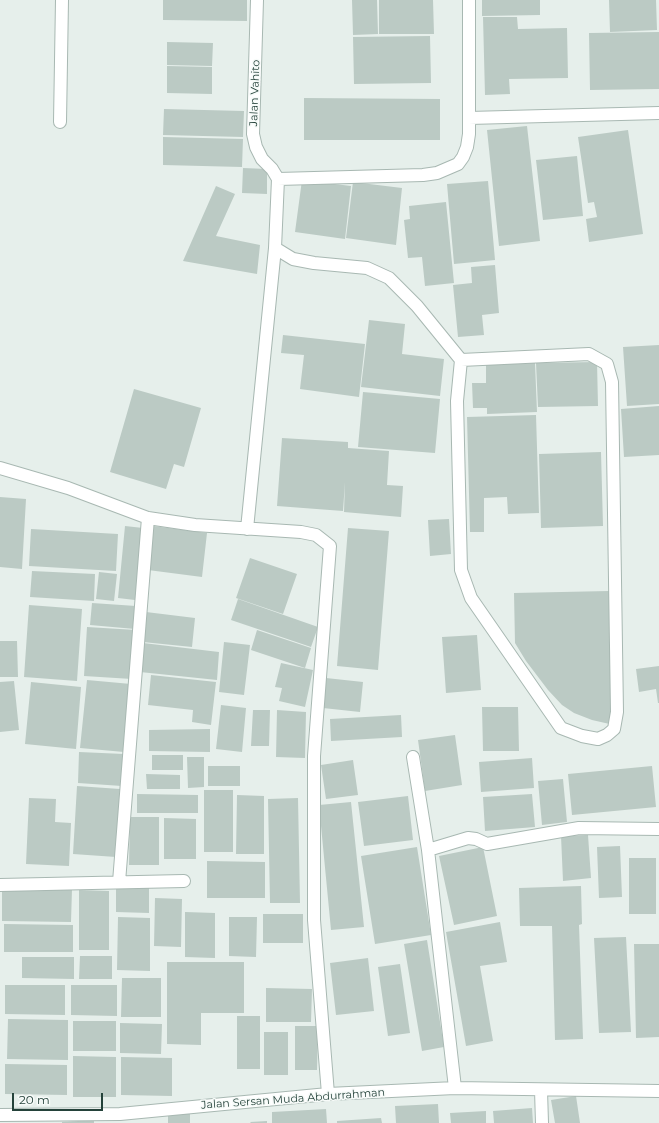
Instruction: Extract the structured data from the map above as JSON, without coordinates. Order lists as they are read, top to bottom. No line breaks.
{"streets":{"street":["Jalan Vahito","Jalan Sersan Muda Abdurrahman"]},"scale_bar":"20 m"}
